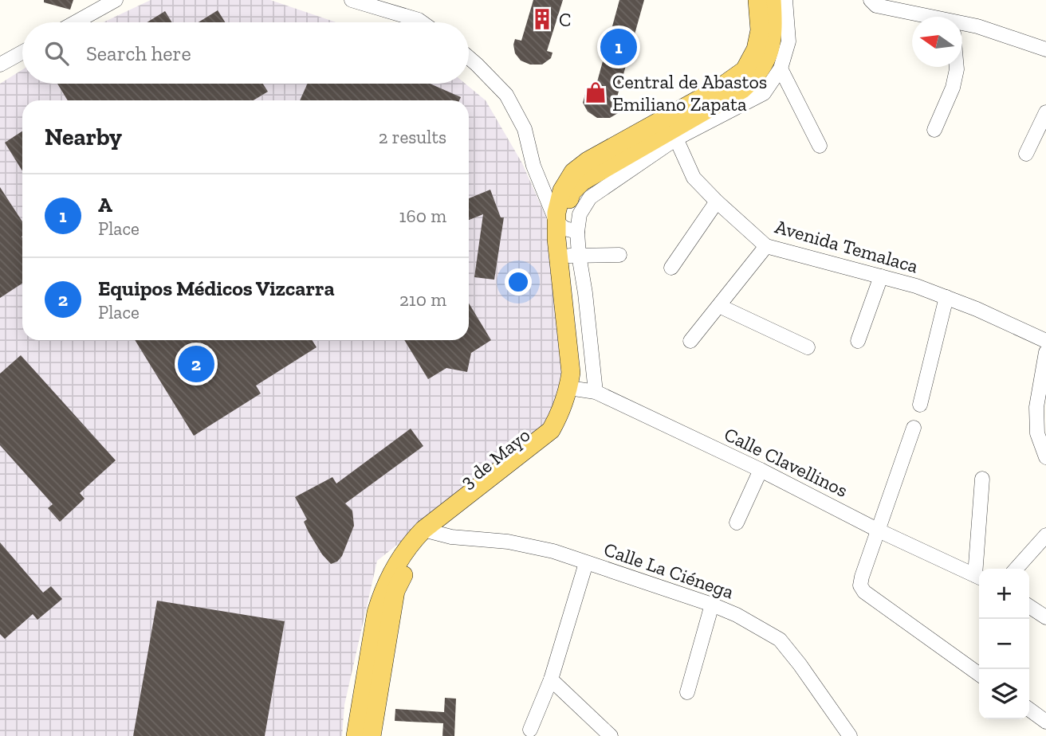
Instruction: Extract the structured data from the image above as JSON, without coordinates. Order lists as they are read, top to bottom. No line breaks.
{"streets":{"main road":["3 de Mayo"],"street":["Avenida Temalaca","Calle Clavellinos","Calle La Ciénega"]},"crossings":[["3 de Mayo","Calle Clavellinos"],["3 de Mayo","Calle La Ciénega"]],"places":{"building":["C"],"shop":["Central de Abastos Emiliano Zapata"]},"north":"left","page":{"search":"Search here","pins":["1","2"],"heading":["Nearby","2 results"],"list":[{"mark":"1","name":"A","note":"Place","value":"160 m"},{"mark":"2","name":"Equipos Médicos Vizcarra","note":"Place","value":"210 m"}],"map_buttons":["+","−"]}}
